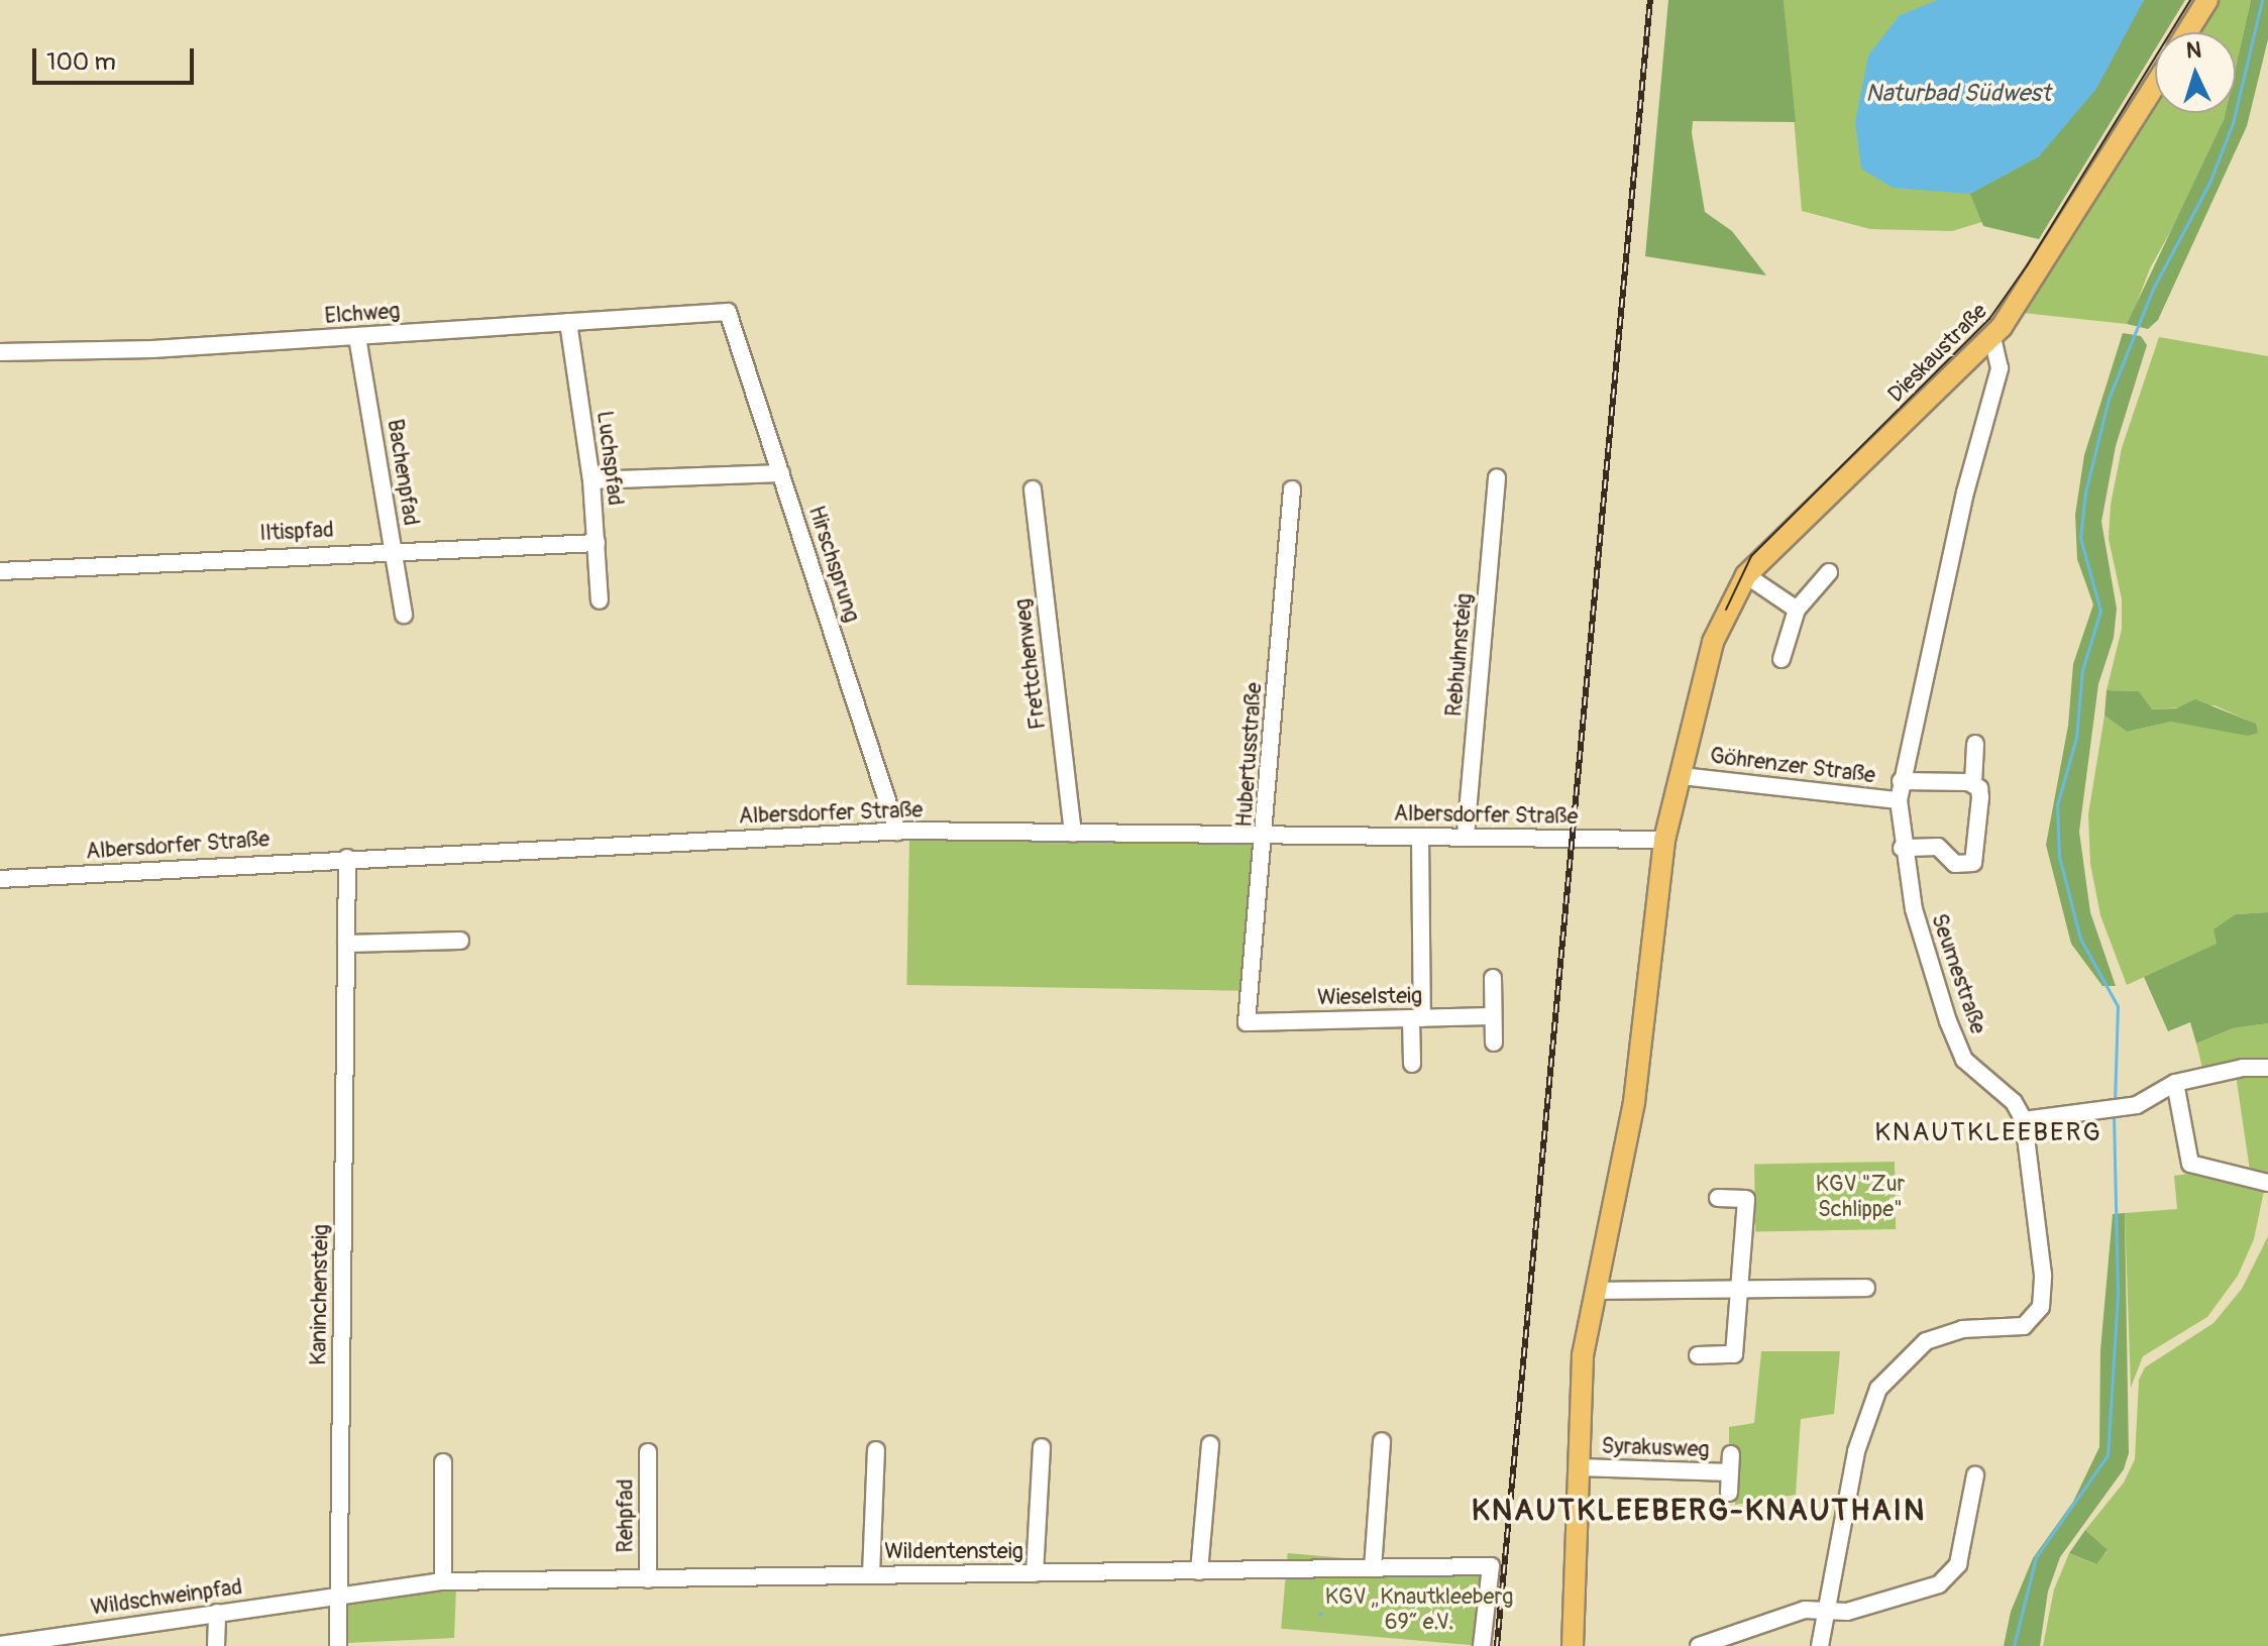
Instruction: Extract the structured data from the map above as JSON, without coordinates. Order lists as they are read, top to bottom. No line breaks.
{"streets":{"main road":["Dieskaustraße"],"street":["Elchweg","Luchspfad","Bachenpfad","Iltispfad","Hirschsprung","Rebhuhnsteig","Frettchenweg","Hubertusstraße","Göhrenzer Straße","Albersdorfer Straße","Seumestraße","Wieselsteig","Kaninchensteig","Syrakusweg","Rehpfad","Wildentensteig","Wildschweinpfad"]},"crossings":[["Elchweg","Luchspfad"],["Elchweg","Bachenpfad"],["Elchweg","Hirschsprung"],["Dieskaustraße","Göhrenzer Straße"],["Dieskaustraße","Albersdorfer Straße"],["Dieskaustraße","Seumestraße"],["Dieskaustraße","Syrakusweg"],["Luchspfad","Iltispfad"],["Bachenpfad","Iltispfad"],["Hirschsprung","Albersdorfer Straße"],["Rebhuhnsteig","Albersdorfer Straße"],["Frettchenweg","Albersdorfer Straße"],["Hubertusstraße","Albersdorfer Straße"],["Hubertusstraße","Wieselsteig"],["Göhrenzer Straße","Seumestraße"],["Albersdorfer Straße","Kaninchensteig"],["Kaninchensteig","Wildentensteig"],["Kaninchensteig","Wildschweinpfad"],["Rehpfad","Wildentensteig"],["Wildentensteig","Wildschweinpfad"]],"districts":["KNAUTKLEEBERG","KNAUTKLEEBERG-KNAUTHAIN"],"water":["Naturbad Südwest"],"parks":["KGV \"Zur Schlippe\"","KGV „Knautkleeberg 69“ e.V."],"scale_bar":"100 m","north":"top"}
